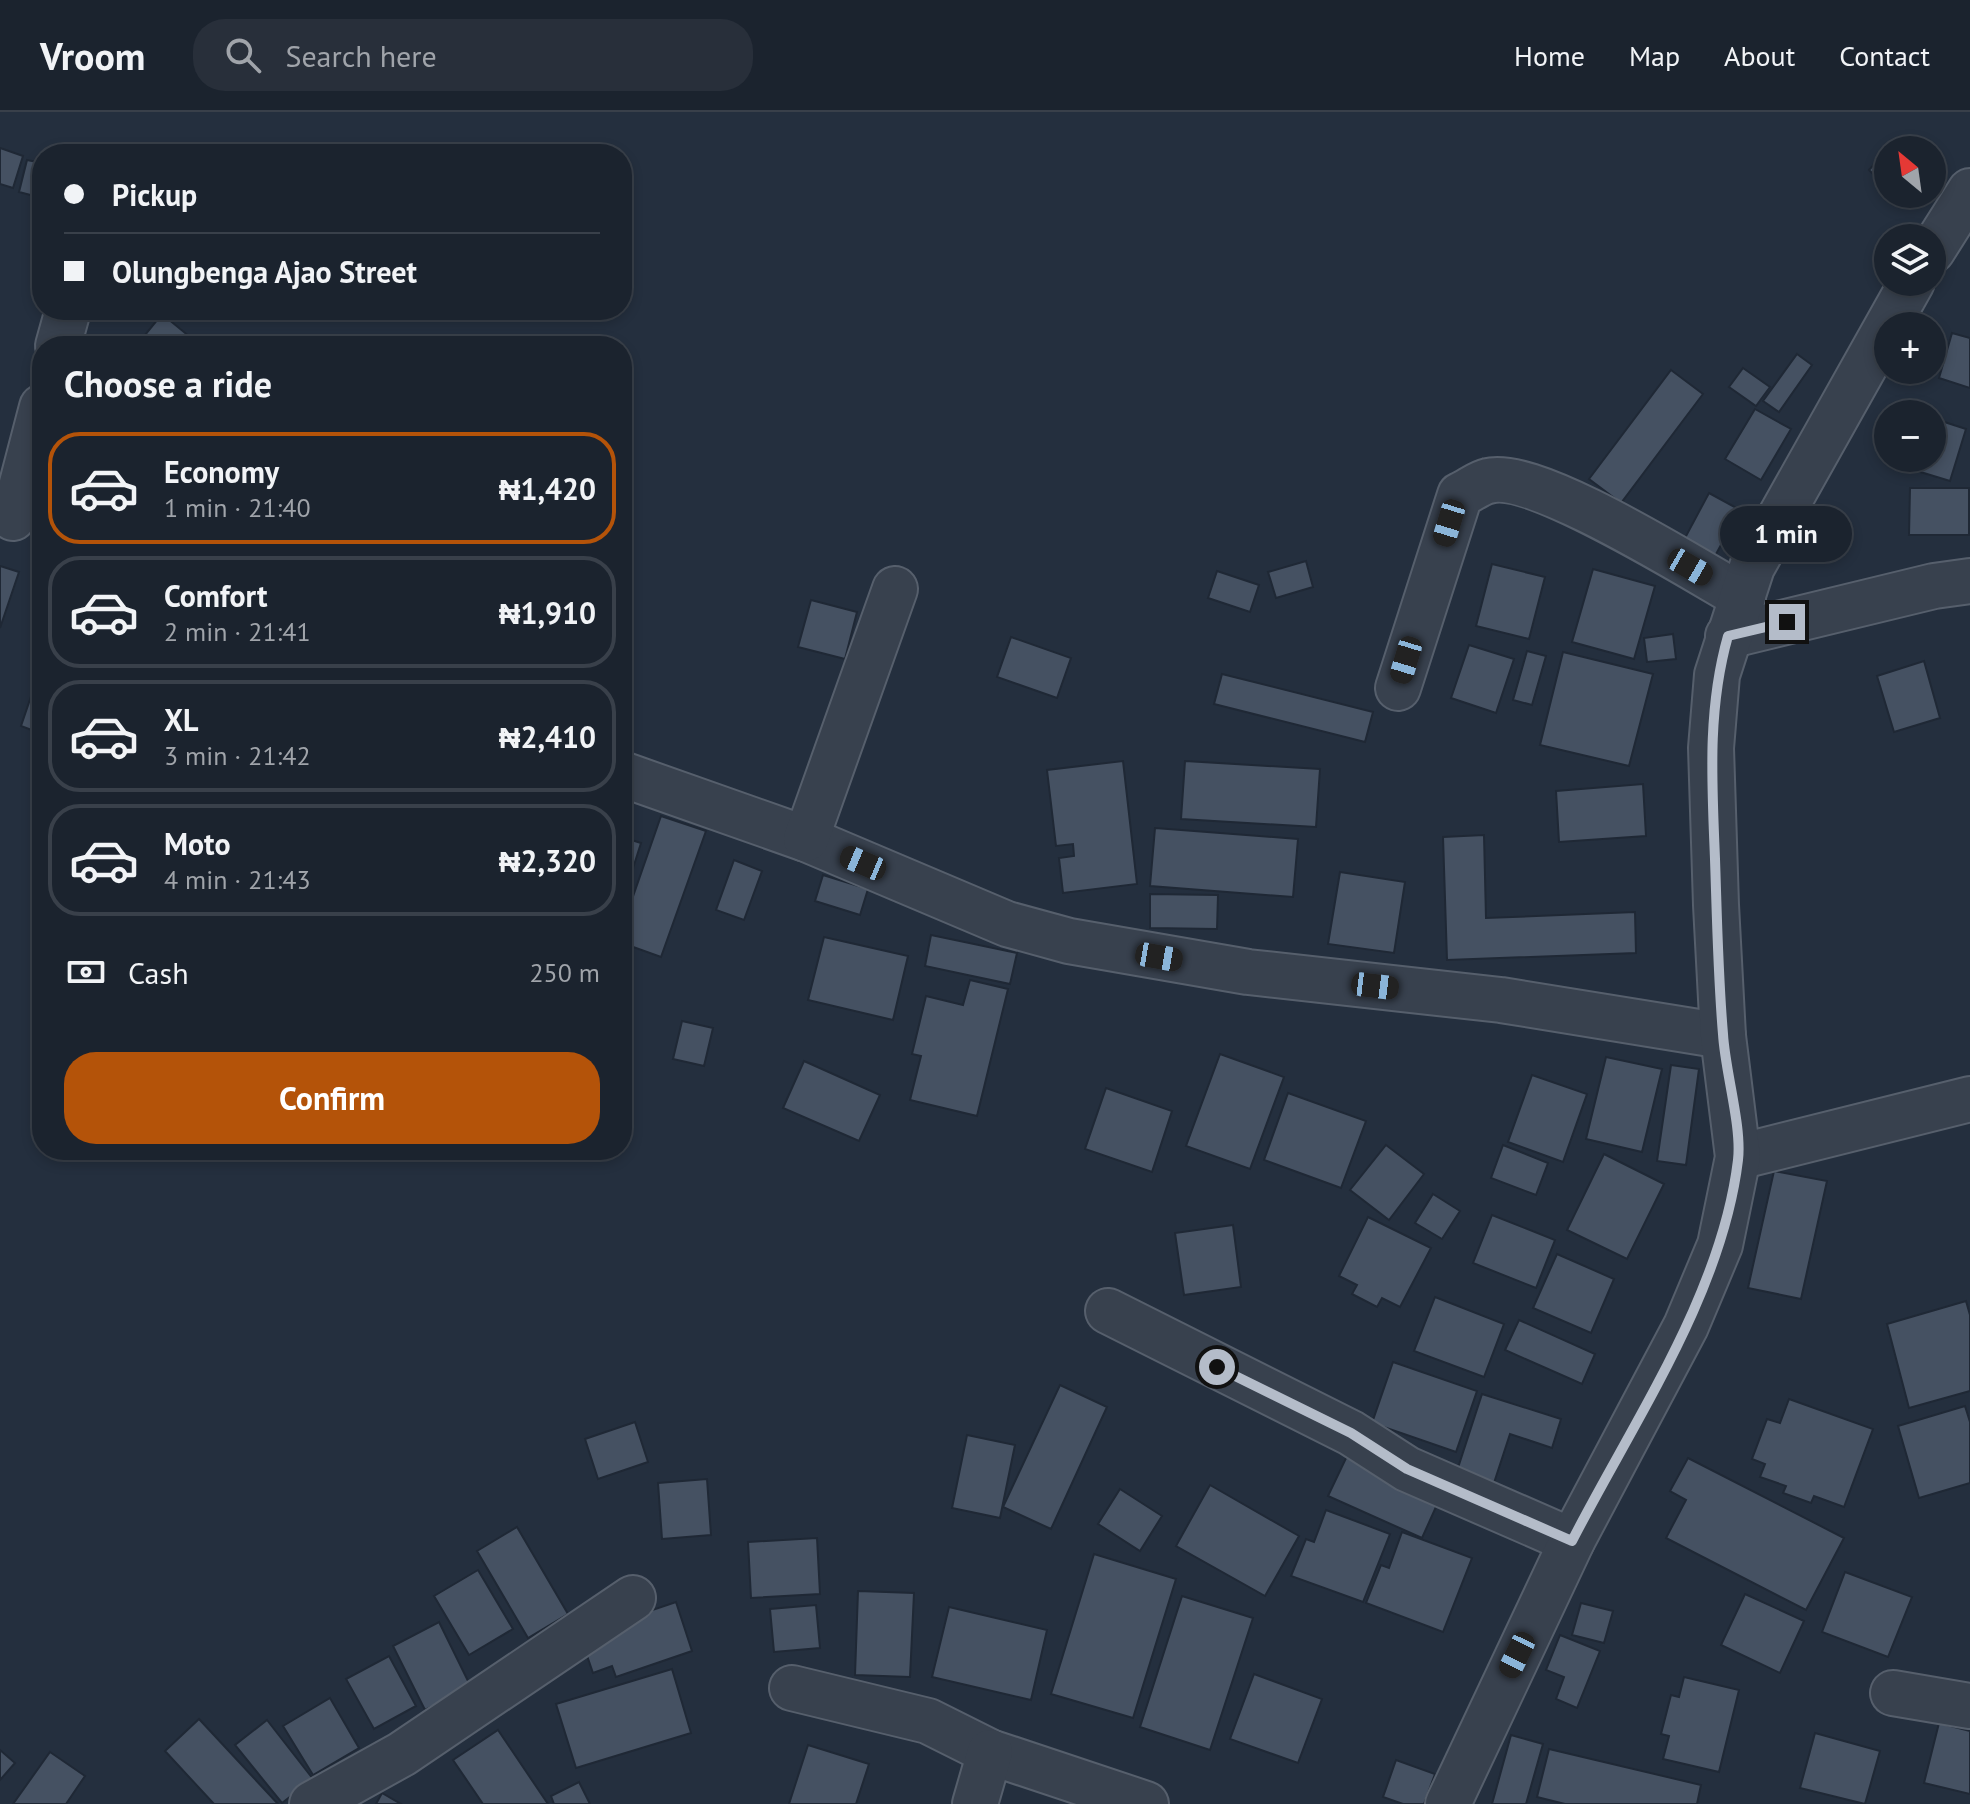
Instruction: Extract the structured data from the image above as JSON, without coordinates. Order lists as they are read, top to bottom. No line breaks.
{"north":"top left","page":{"header":"Vroom","search":"Search here","nav":["Home","Map","About","Contact"],"map_buttons":["+","−"],"banner":["Pickup","Olungbenga Ajao Street"],"heading":"Choose a ride","list":[{"name":"Economy","note":"1 min · 21:40","value":"₦1,420"},{"name":"Comfort","note":"2 min · 21:41","value":"₦1,910"},{"name":"XL","note":"3 min · 21:42","value":"₦2,410"},{"name":"Moto","note":"4 min · 21:43","value":"₦2,320"}],"bubble":"1 min","pay":["Cash","250 m"],"buttons":"Confirm"}}
